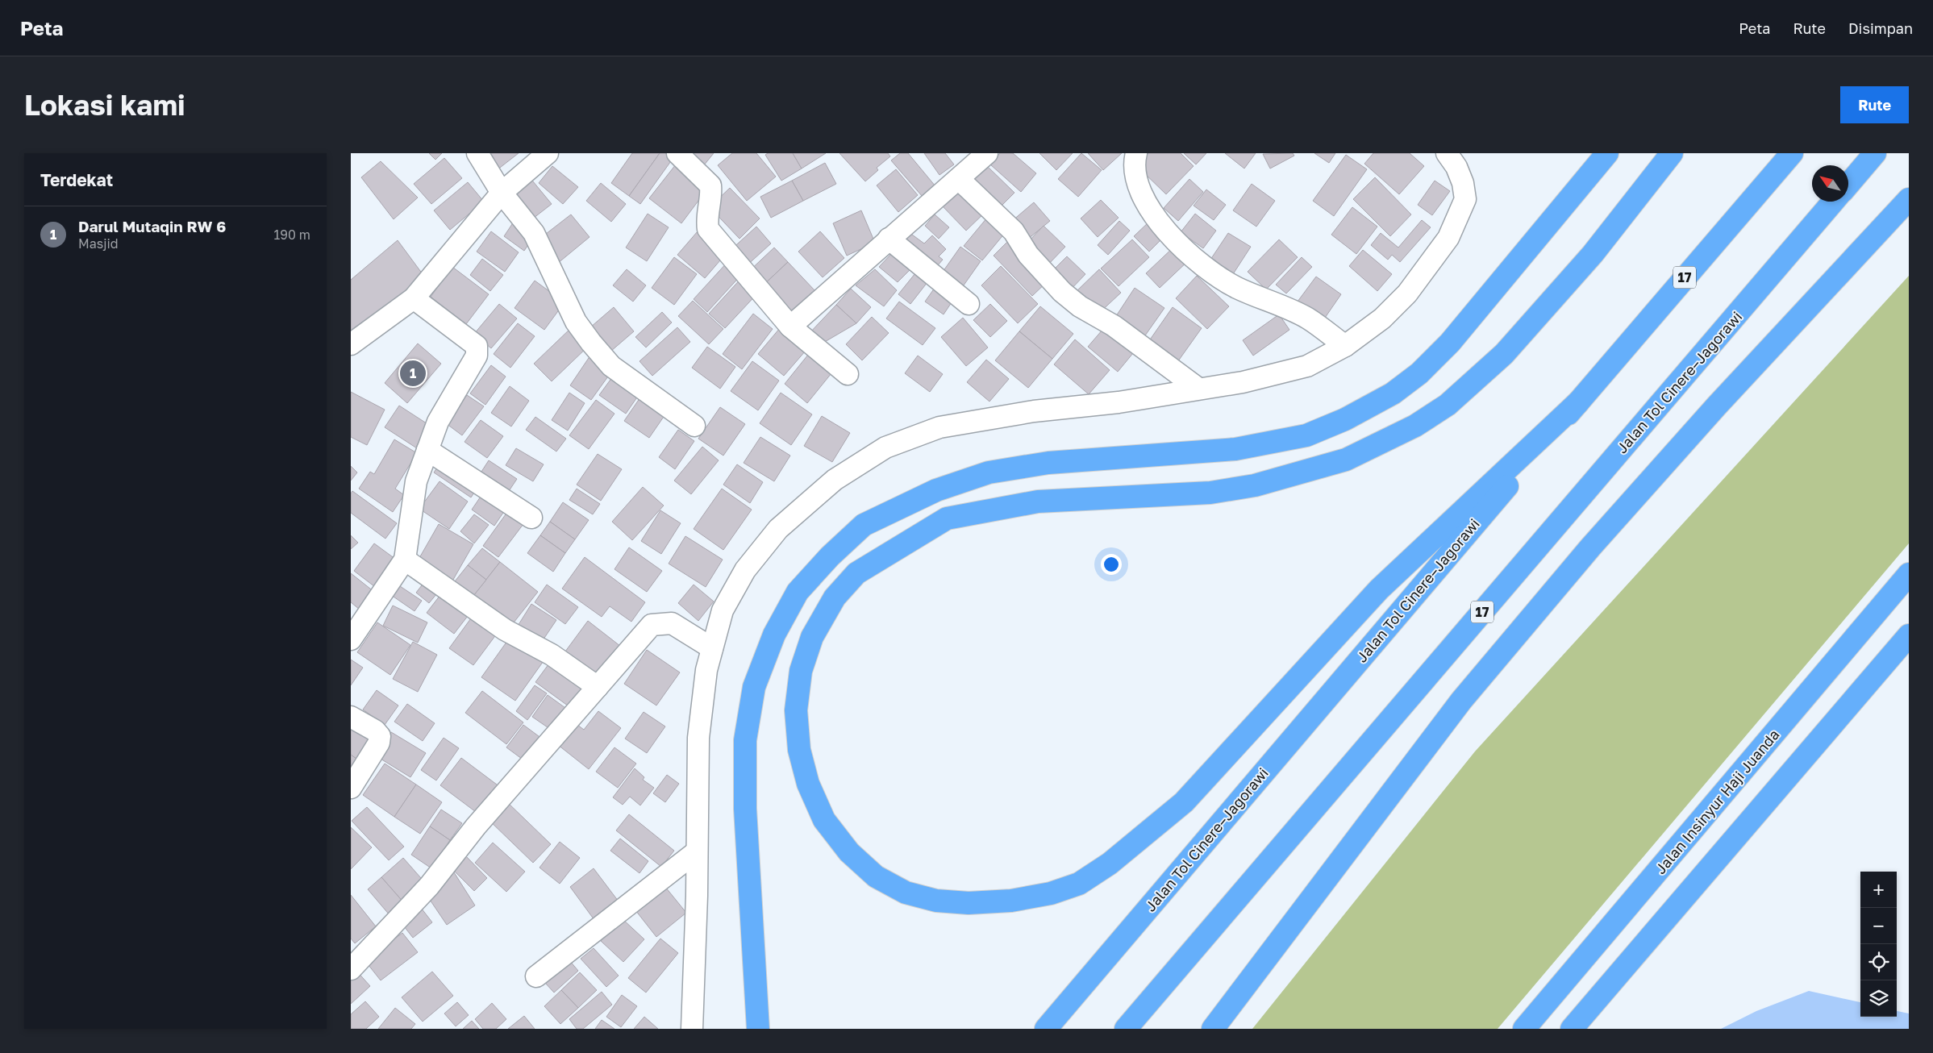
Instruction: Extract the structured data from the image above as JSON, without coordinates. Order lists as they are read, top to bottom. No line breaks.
{"streets":{"highway":["17","Jalan Tol Cinere–Jagorawi","Jalan Insinyur Haji Juanda"]},"north":"top left","page":{"header":"Peta","nav":["Peta","Rute","Disimpan"],"buttons":"Rute","title":"Lokasi kami","heading":"Terdekat","list":[{"mark":"1","name":"Darul Mutaqin RW 6","note":"Masjid","value":"190 m"}],"pins":"1","map_buttons":["+","−"]}}
